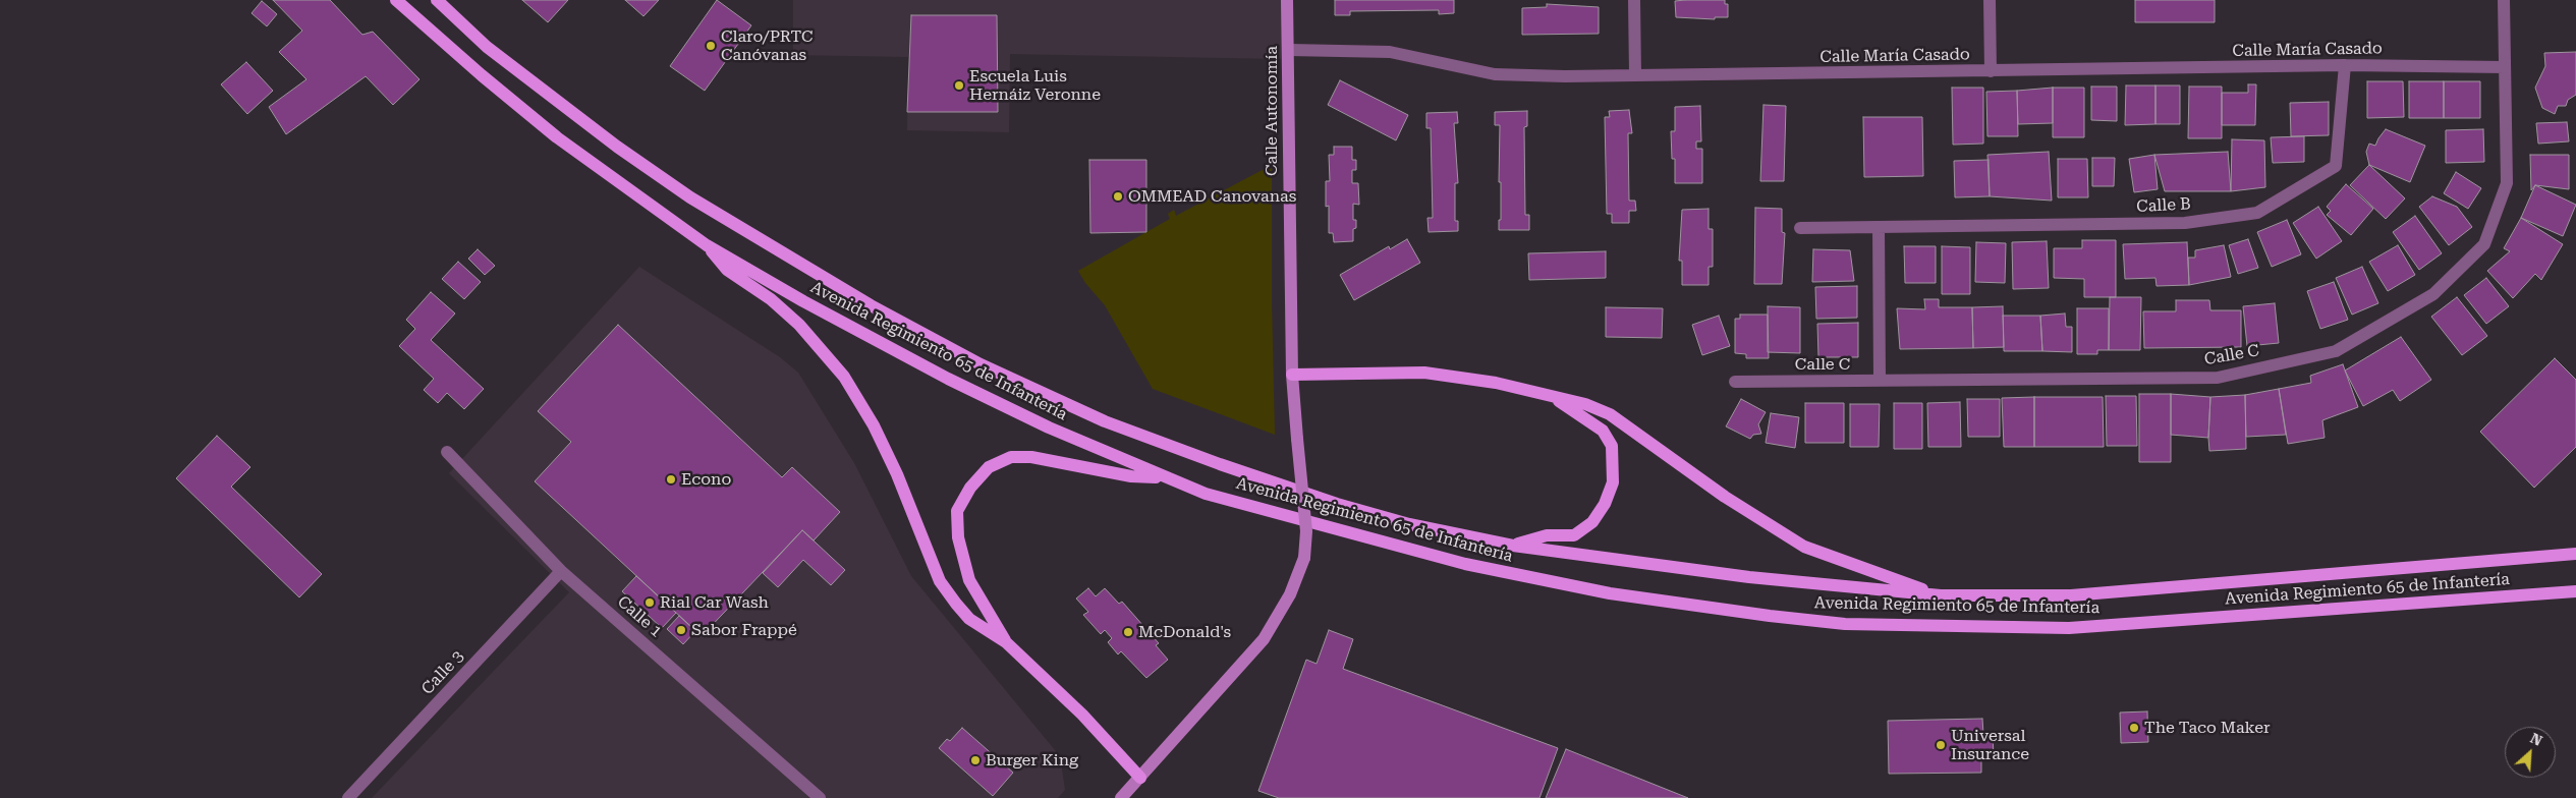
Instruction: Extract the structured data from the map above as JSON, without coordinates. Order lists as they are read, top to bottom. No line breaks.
{"streets":{"main road":["Calle Autonomía","Avenida Regimiento 65 de Infantería"],"street":["Calle María Casado","Calle B","Calle C","Calle 1","Calle 3"]},"crossings":[["Calle María Casado","Calle Autonomía"],["Calle María Casado","Calle B"],["Calle María Casado","Calle C"],["Calle 1","Calle 3"]],"places":["Claro/PRTC Canóvanas","Escuela Luis Hernáiz Veronne","OMMEAD Canovanas","Econo","Rial Car Wash","Sabor Frappé","McDonald's","The Taco Maker","Universal Insurance","Burger King"],"north":"top right"}
